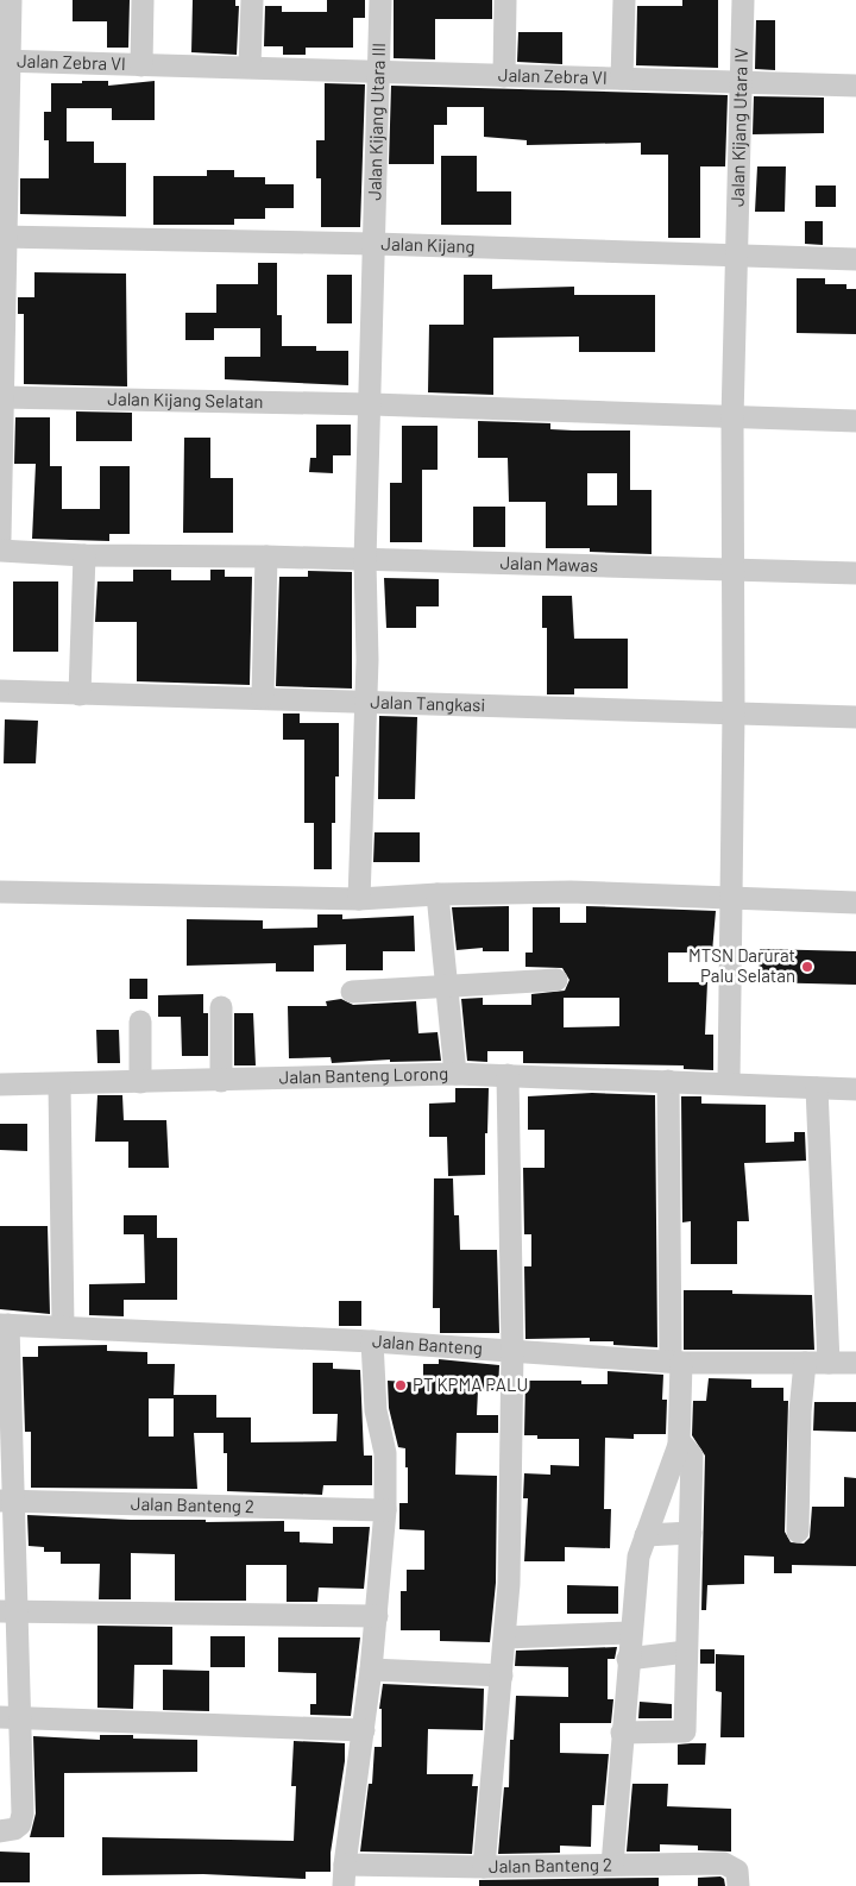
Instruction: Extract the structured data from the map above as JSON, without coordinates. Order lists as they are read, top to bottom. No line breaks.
{"streets":{"street":["Jalan Zebra VI","Jalan Kijang Utara III","Jalan Kijang Utara IV","Jalan Kijang","Jalan Kijang Selatan","Jalan Mawas","Jalan Tangkasi","Jalan Banteng Lorong","Jalan Banteng","Jalan Banteng 2"]},"crossings":[["Jalan Zebra VI","Jalan Kijang Utara III"],["Jalan Zebra VI","Jalan Kijang Utara IV"],["Jalan Kijang Utara III","Jalan Kijang"],["Jalan Kijang Utara IV","Jalan Kijang"],["Jalan Banteng","Jalan Banteng 2"]],"places":["MTSN Darurat Palu Selatan","PT KPMA PALU"]}
